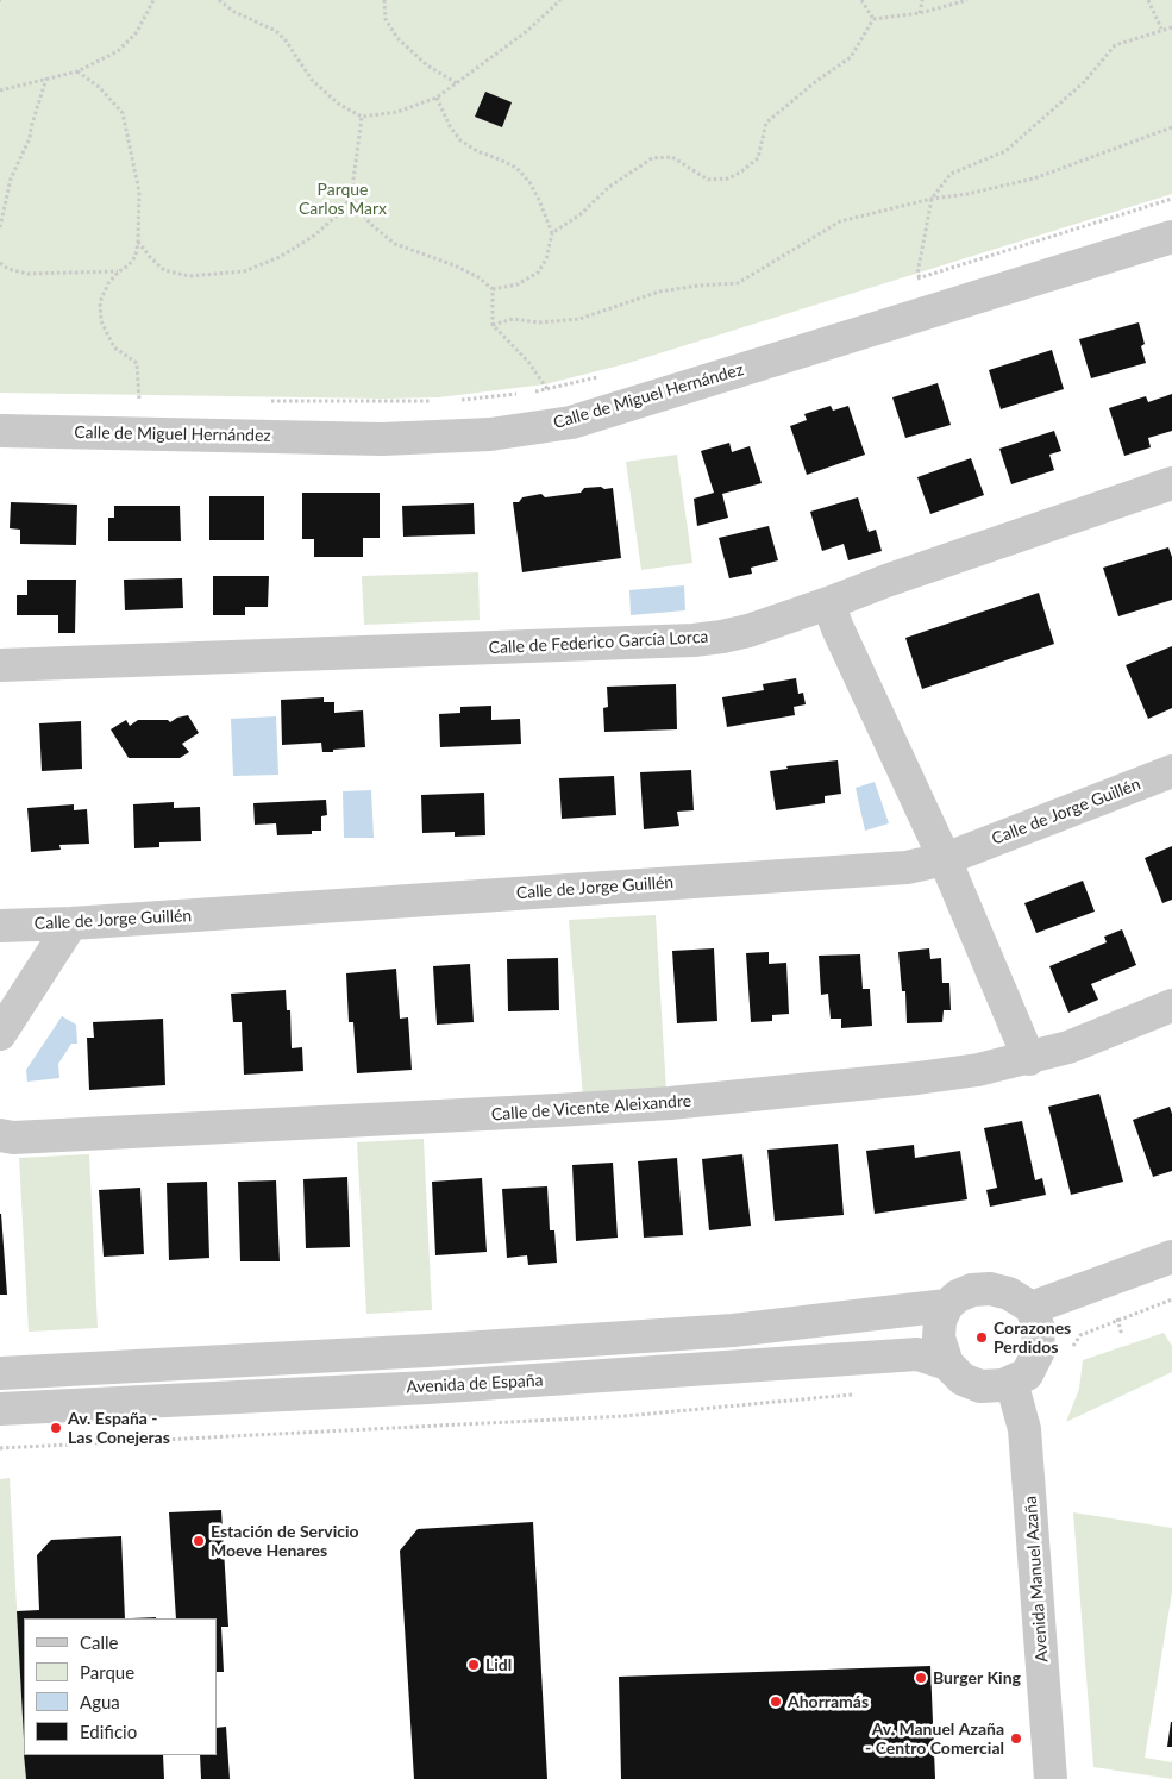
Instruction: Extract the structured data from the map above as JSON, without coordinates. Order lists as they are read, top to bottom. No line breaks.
{"streets":{"street":["Calle de Miguel Hernández","Calle de Federico García Lorca","Calle de Jorge Guillén","Calle de Vicente Aleixandre","Avenida de España","Avenida Manuel Azaña"]},"crossings":[["Avenida de España","Avenida Manuel Azaña"]],"parks":["Parque Carlos Marx"],"places":["Corazones Perdidos","Av. España - Las Conejeras","Estación de Servicio Moeve Henares","Lidl","Burger King","Ahorramás","Av. Manuel Azaña - Centro Comercial"],"legend":["Calle","Parque","Agua","Edificio"]}
